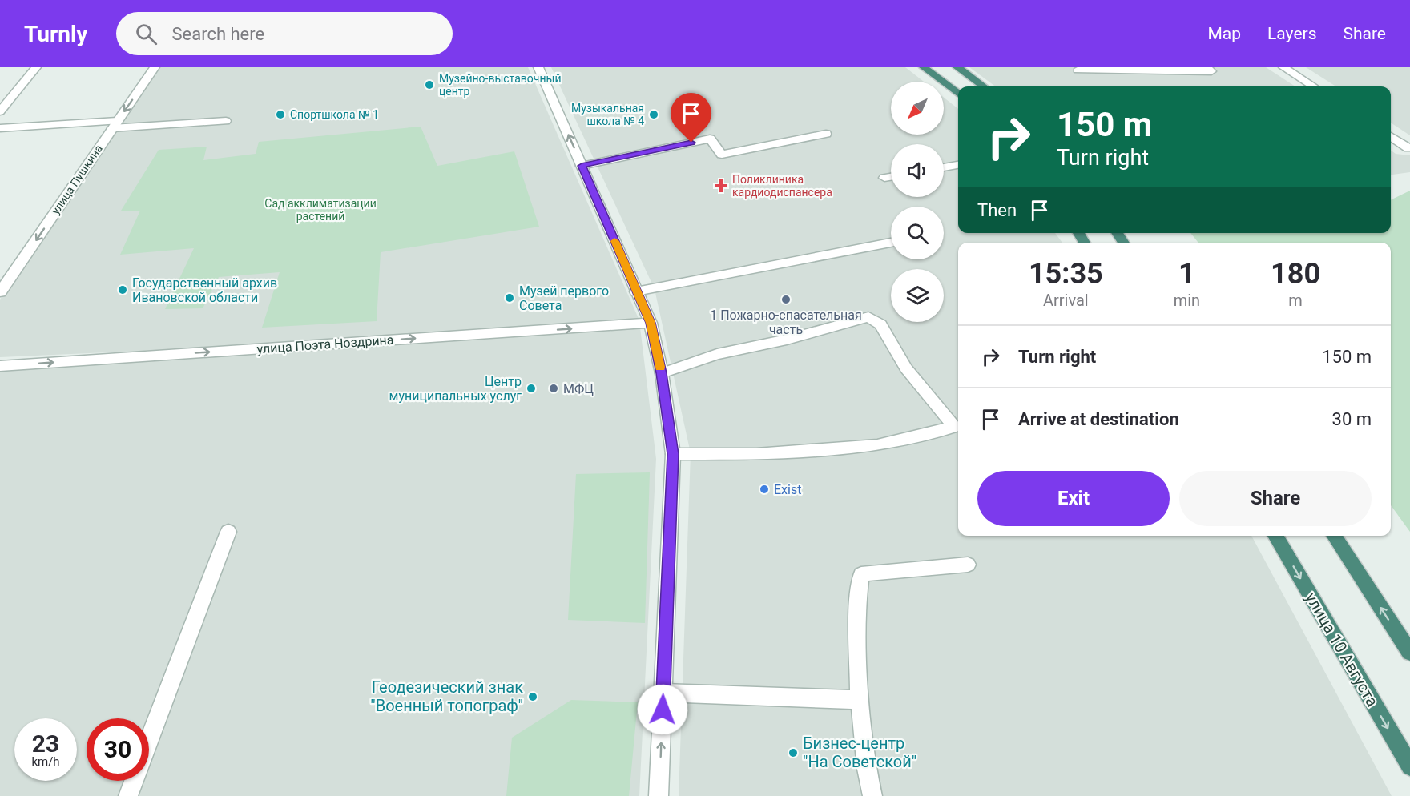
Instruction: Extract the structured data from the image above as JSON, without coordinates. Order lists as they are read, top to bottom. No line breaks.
{"streets":{"highway":["улица 10 Августа"],"street":["улица Пушкина","улица Поэта Ноздрина"]},"one_way":["улица Пушкина","улица Поэта Ноздрина"],"parks":["Сад акклиматизации растений"],"places":{"other":["Музейно-выставочный центр","Спортшкола № 1","Музыкальная школа № 4","Государственный архив Ивановской области","Музей первого Совета","1 Пожарно-спасательная часть","Центр муниципальных услуг","МФЦ","Exist","Геодезический знак \"Военный топограф\"","Бизнес-центр \"На Советской\""],"health":["Поликлиника кардиодиспансера"]},"north":"bottom left","page":{"header":"Turnly","search":"Search here","nav":["Map","Layers","Share"],"turn":["150 m","Turn right"],"then":"Then","eta":["15:35","Arrival","1","min","180","m"],"list":[{"name":"Turn right","value":"150 m"},{"name":"Arrive at destination","value":"30 m"}],"buttons":["Exit","Share"],"speed":"23 km/h","limit":"30"}}
